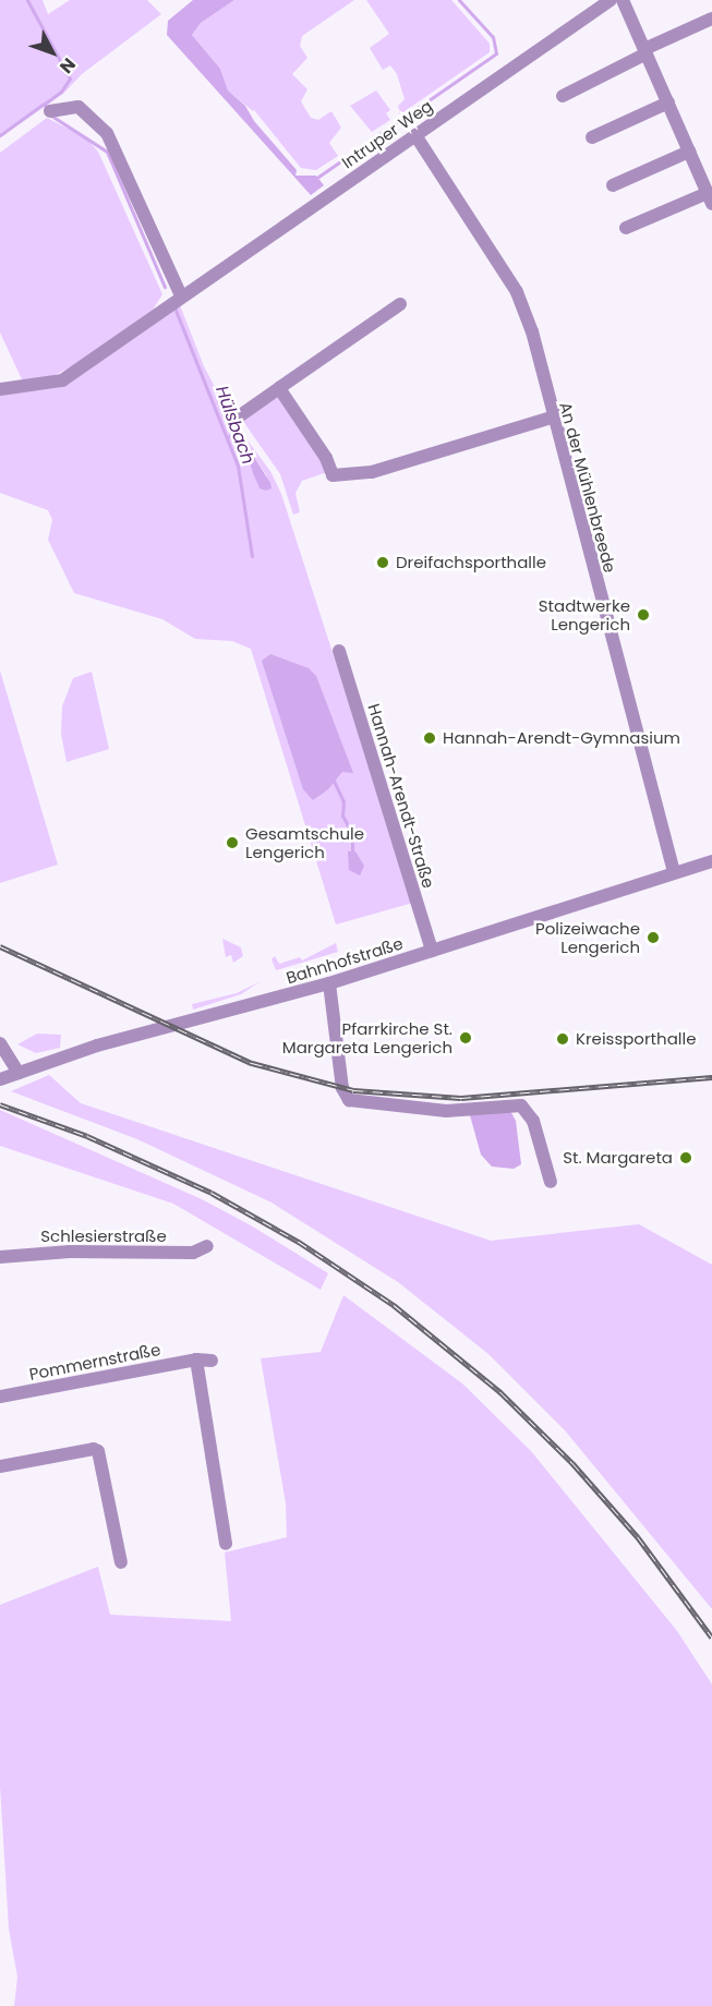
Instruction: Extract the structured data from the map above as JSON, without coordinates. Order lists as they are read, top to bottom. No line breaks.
{"streets":{"street":["Intruper Weg","An der Mühlenbreede","Hannah-Arendt-Straße","Bahnhofstraße","Schlesierstraße","Pommernstraße"]},"crossings":[["Intruper Weg","An der Mühlenbreede"],["An der Mühlenbreede","Bahnhofstraße"],["Hannah-Arendt-Straße","Bahnhofstraße"]],"water":["Hülsbach"],"places":["Dreifachsporthalle","Stadtwerke Lengerich","Hannah-Arendt-Gymnasium","Gesamtschule Lengerich","Polizeiwache Lengerich","Pfarrkirche St. Margareta Lengerich","Kreissporthalle","St. Margareta"],"north":"bottom right"}
